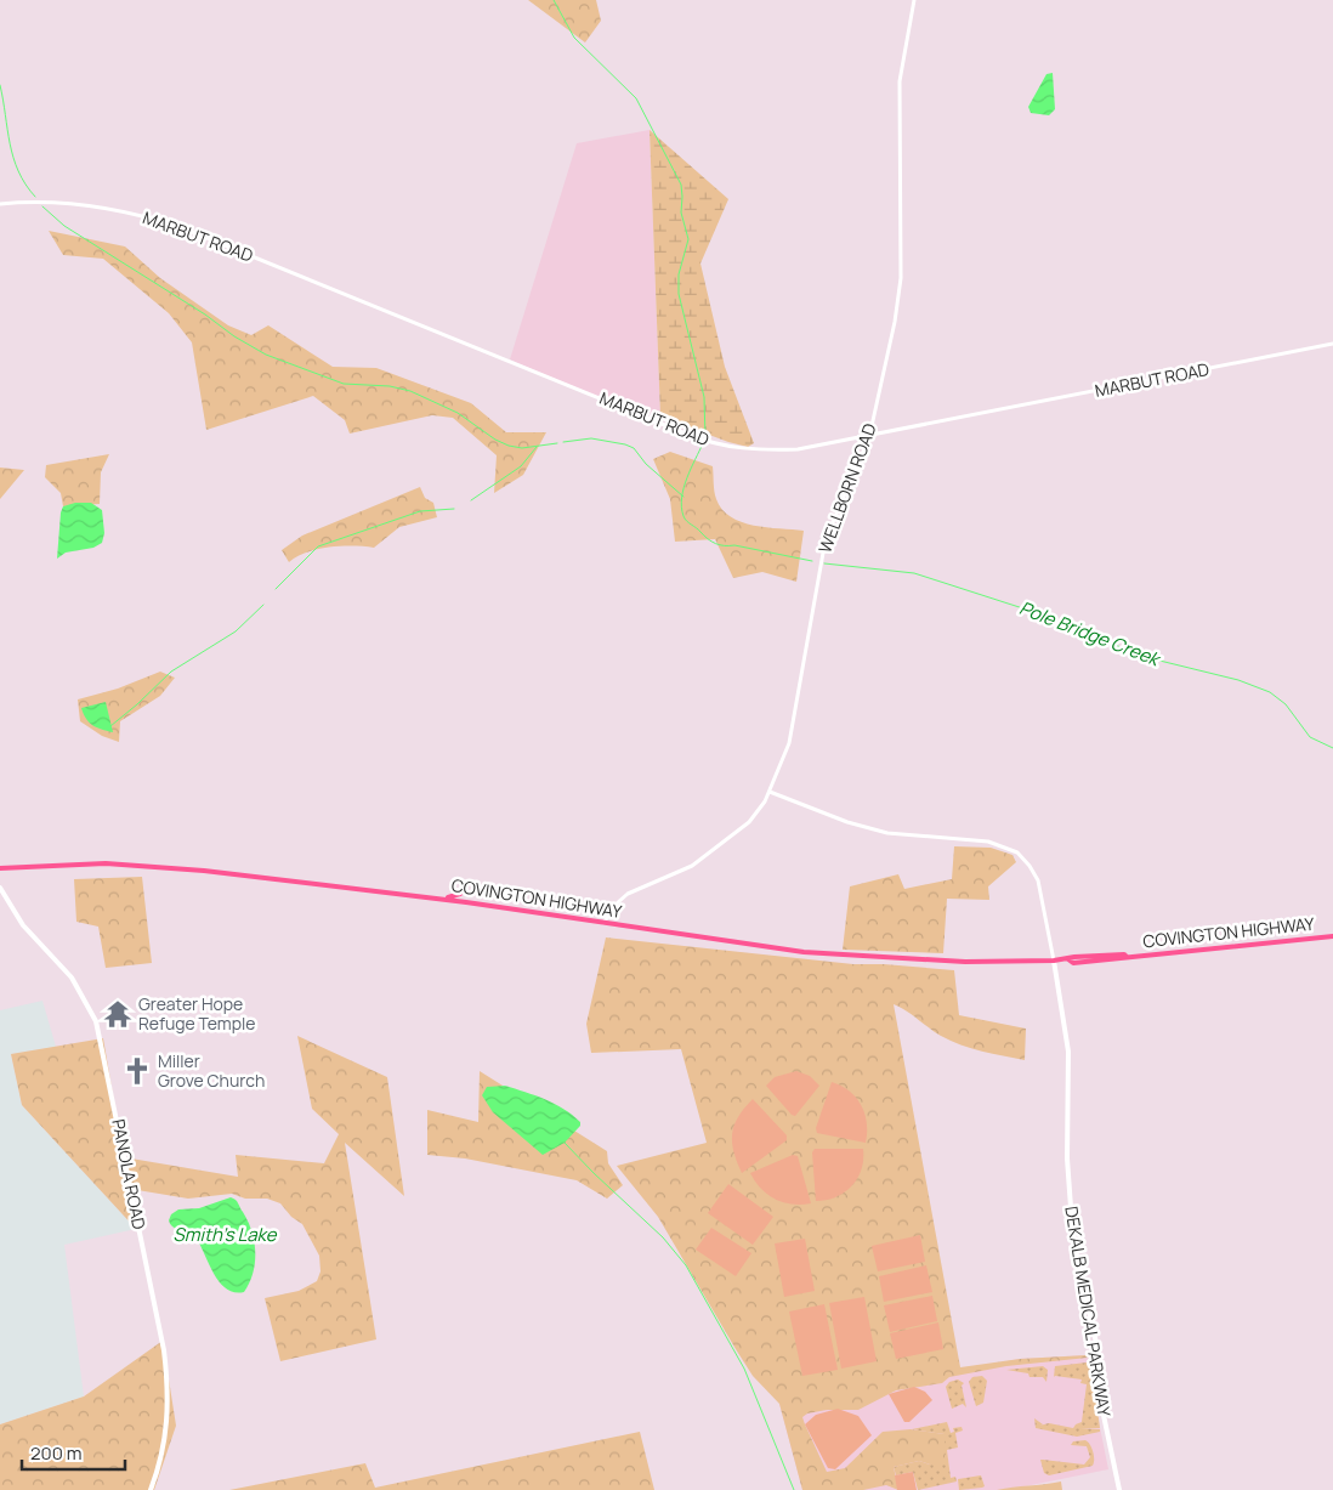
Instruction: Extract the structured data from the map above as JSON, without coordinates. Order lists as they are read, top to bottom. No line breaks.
{"streets":{"main road":["COVINGTON HIGHWAY","PANOLA ROAD","DEKALB MEDICAL PARKWAY"],"street":["MARBUT ROAD","WELLBORN ROAD"]},"crossings":[["MARBUT ROAD","WELLBORN ROAD"],["WELLBORN ROAD","COVINGTON HIGHWAY"],["WELLBORN ROAD","DEKALB MEDICAL PARKWAY"],["COVINGTON HIGHWAY","DEKALB MEDICAL PARKWAY"]],"water":["Pole Bridge Creek","Smith's Lake"],"places":{"temple":["Greater Hope Refuge Temple"],"church":["Miller Grove Church"]},"scale_bar":"200 m"}
